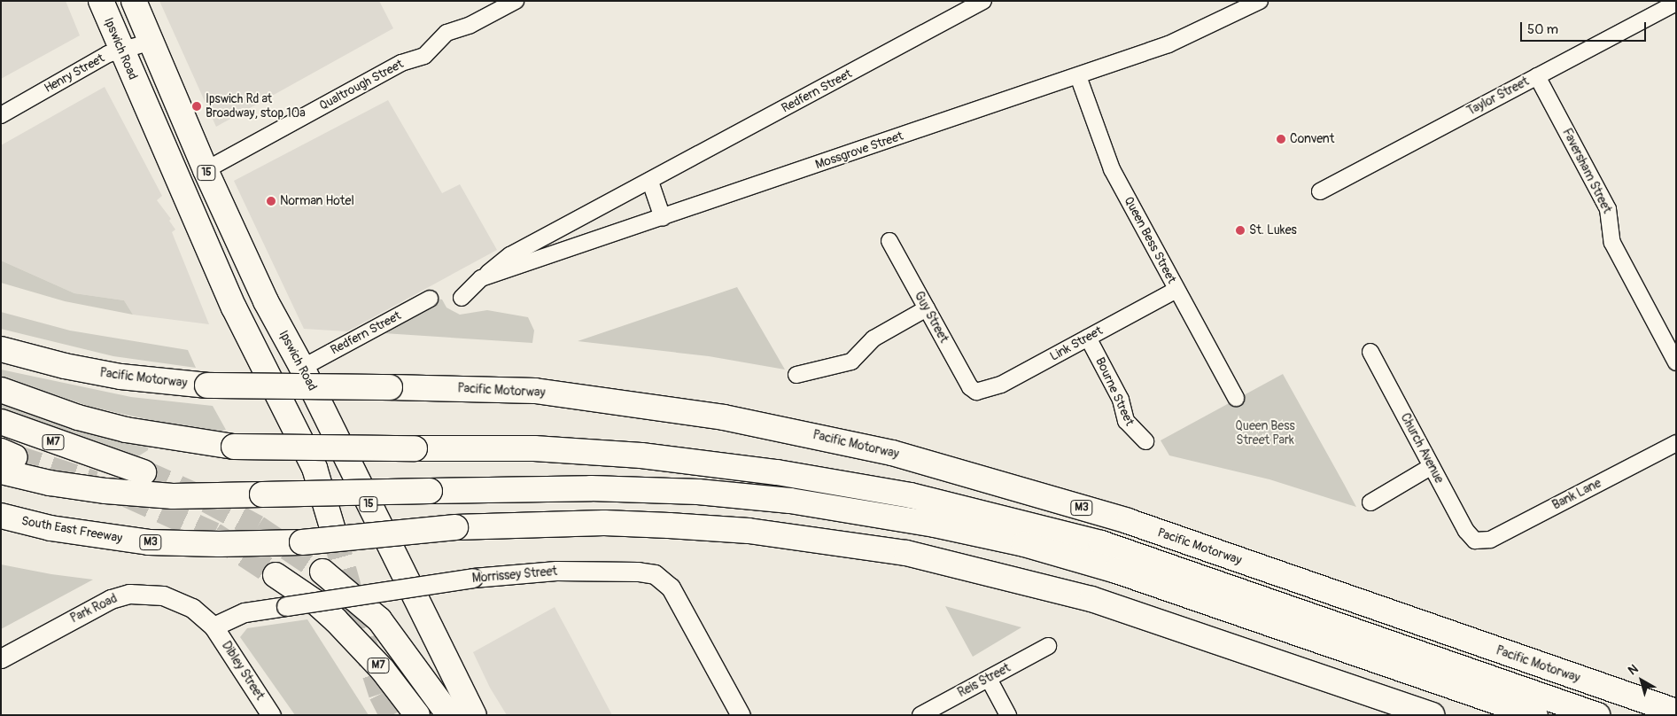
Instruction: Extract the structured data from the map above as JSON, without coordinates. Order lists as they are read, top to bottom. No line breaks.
{"streets":{"highway":["Ipswich Road","15","Pacific Motorway","M7","M3","South East Freeway"],"street":["Henry Street","Qualtrough Street","Redfern Street","Taylor Street","Mossgrove Street","Faversham Street","Queen Bess Street","Guy Street","Link Street","Bourne Street","Church Avenue","Bank Lane","Morrissey Street","Park Road","Dibley Street","Reis Street"]},"crossings":[["Ipswich Road","Henry Street"],["Ipswich Road","Qualtrough Street"],["Ipswich Road","Redfern Street"],["Redfern Street","Mossgrove Street"],["Taylor Street","Faversham Street"],["Mossgrove Street","Queen Bess Street"],["Queen Bess Street","Link Street"],["Guy Street","Link Street"],["Link Street","Bourne Street"],["Church Avenue","Bank Lane"],["Morrissey Street","Park Road"],["Morrissey Street","Dibley Street"],["Park Road","Dibley Street"]],"parks":["Queen Bess Street Park"],"places":["Ipswich Rd at Broadway, stop 10a","Convent","Norman Hotel","St. Lukes"],"scale_bar":"50 m","north":"top left"}
